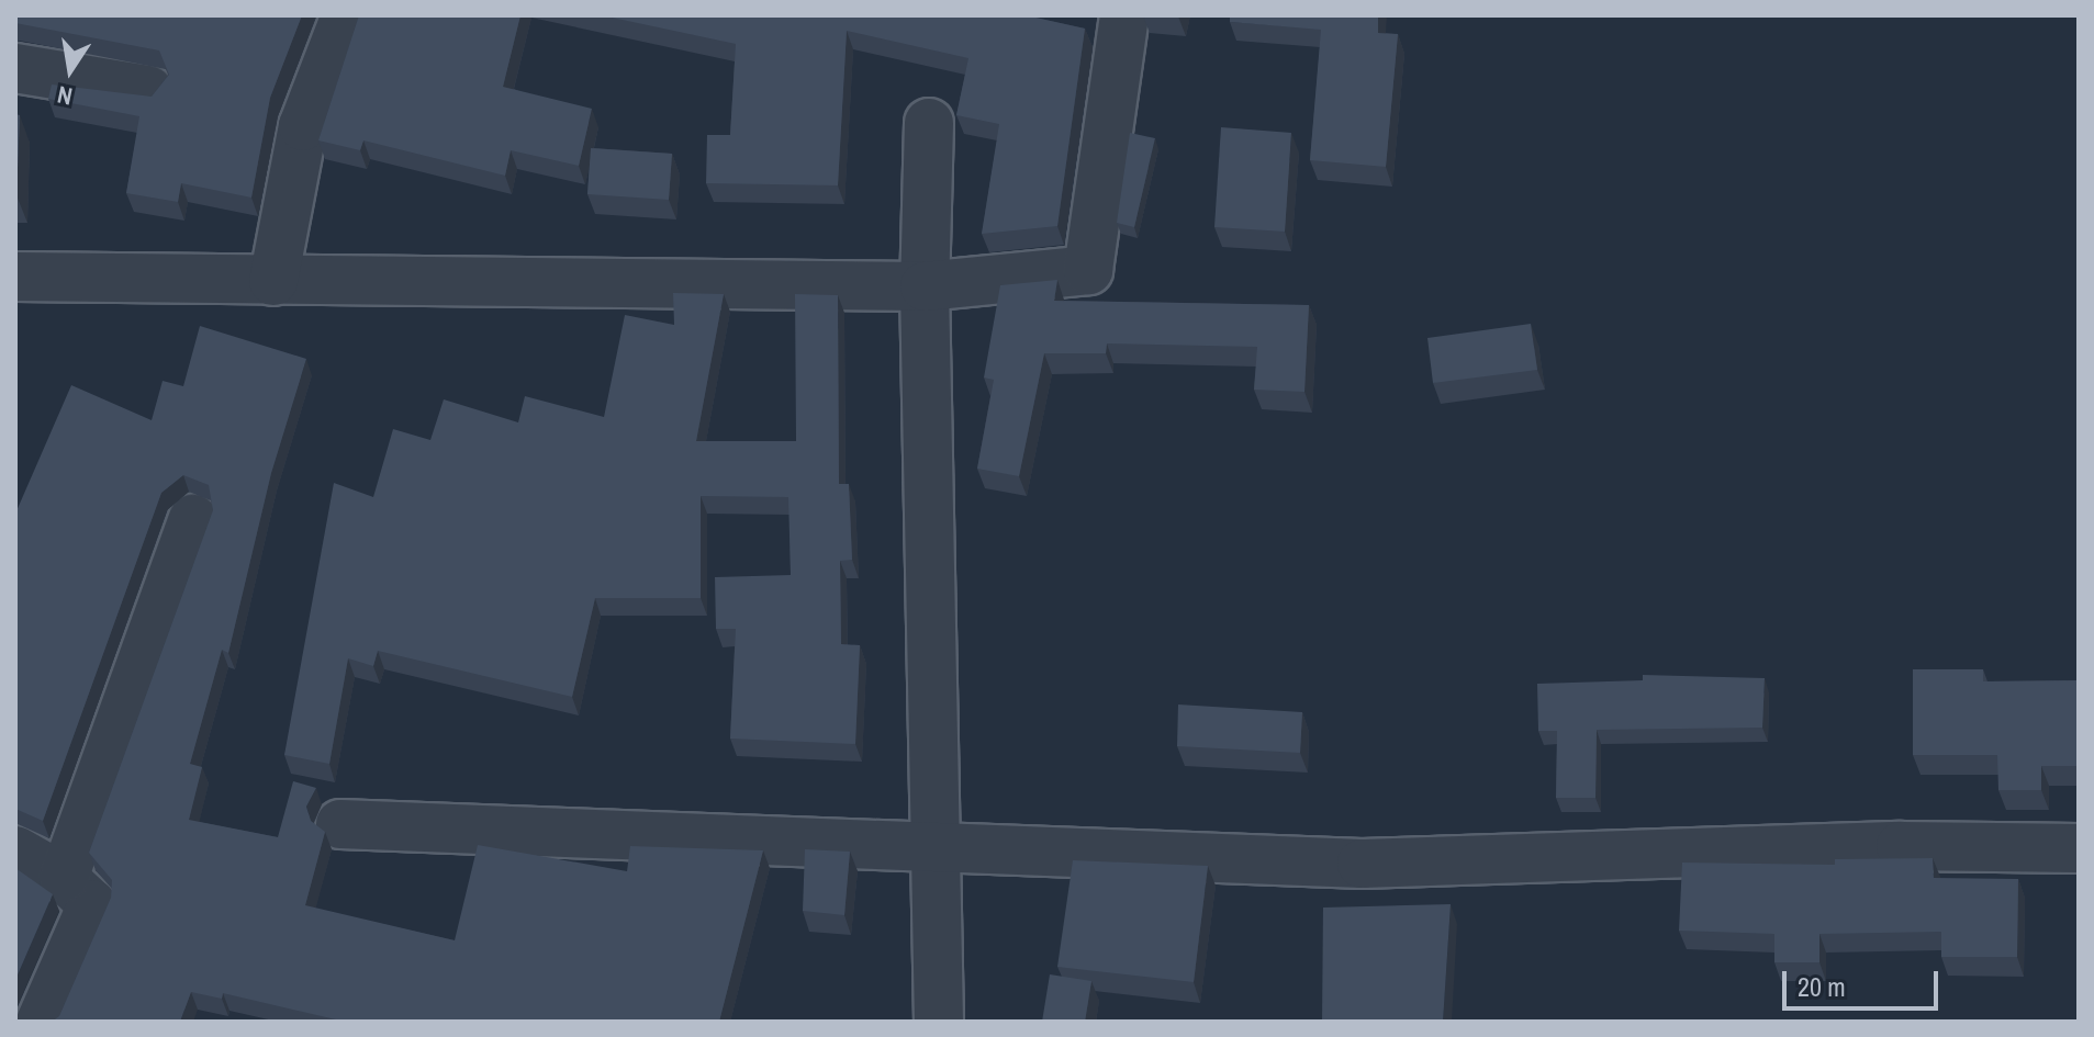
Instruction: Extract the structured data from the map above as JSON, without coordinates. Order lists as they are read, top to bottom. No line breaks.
{"scale_bar":"20 m","north":"bottom"}
